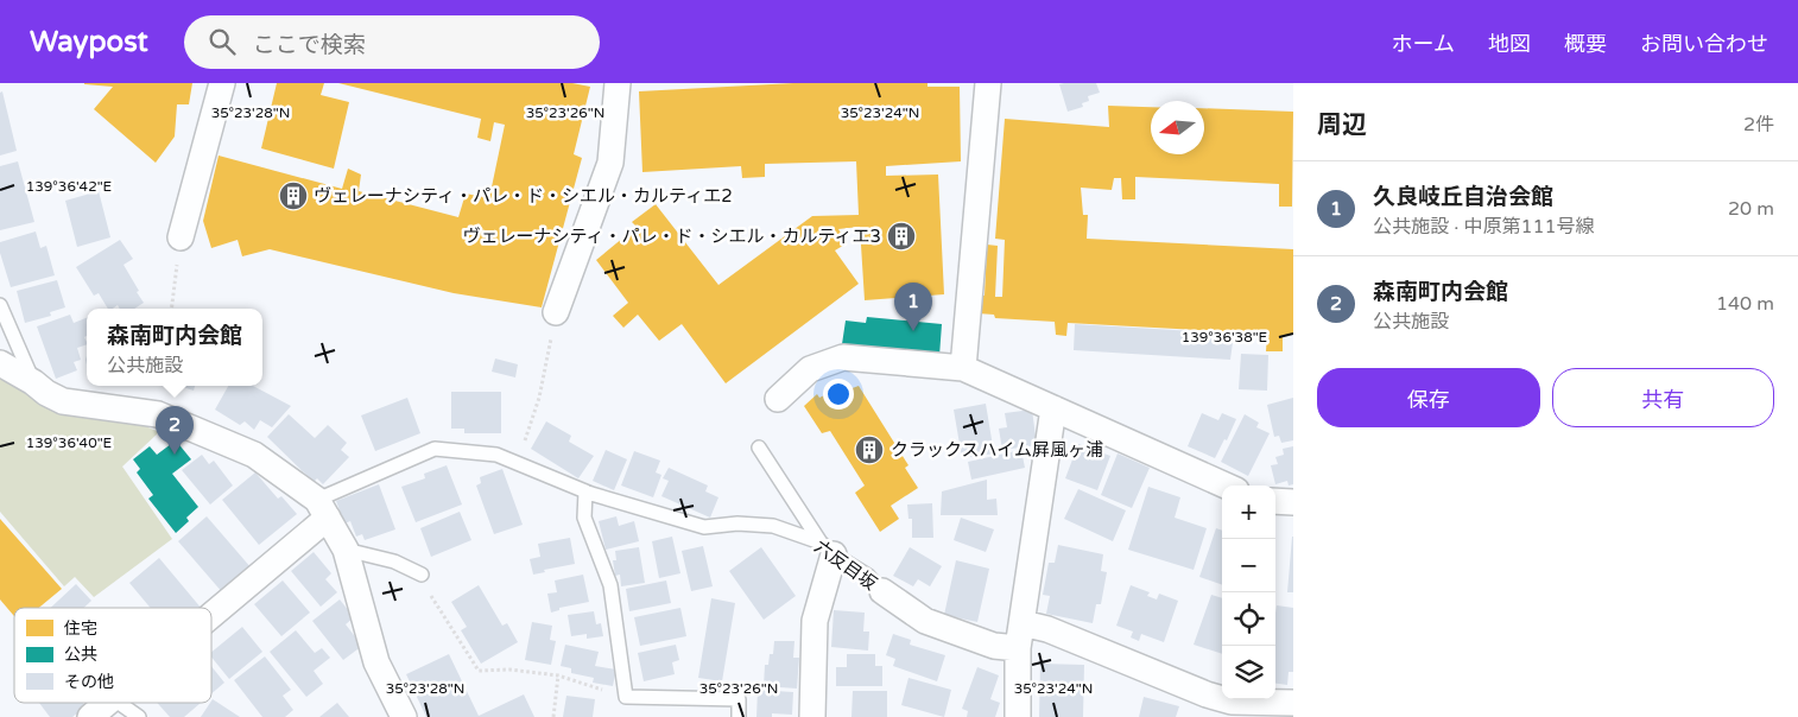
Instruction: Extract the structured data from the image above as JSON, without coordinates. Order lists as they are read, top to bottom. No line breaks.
{"streets":{"lane":["六反目坂"]},"places":{"building":["ヴェレーナシティ・パレ・ド・シエル・カルティエ2","ヴェレーナシティ・パレ・ド・シエル・カルティエ3","クラックスハイム屛風ヶ浦"]},"legend":["住宅","公共","その他"],"north":"left","page":{"header":"Waypost","search":"ここで検索","nav":["ホーム","地図","概要","お問い合わせ"],"heading":["周辺","2件"],"list":[{"mark":"1","name":"久良岐丘自治会館","note":"公共施設 · 中原第111号線","value":"20 m"},{"mark":"2","name":"森南町内会館","note":"公共施設","value":"140 m"}],"pins":["1","2"],"popup":["森南町内会館","公共施設"],"buttons":["保存","共有"],"map_buttons":["+","−"]},"coordinates":["35°23'28\"N","35°23'26\"N","35°23'24\"N","139°36'42\"E","139°36'38\"E","139°36'40\"E"]}
